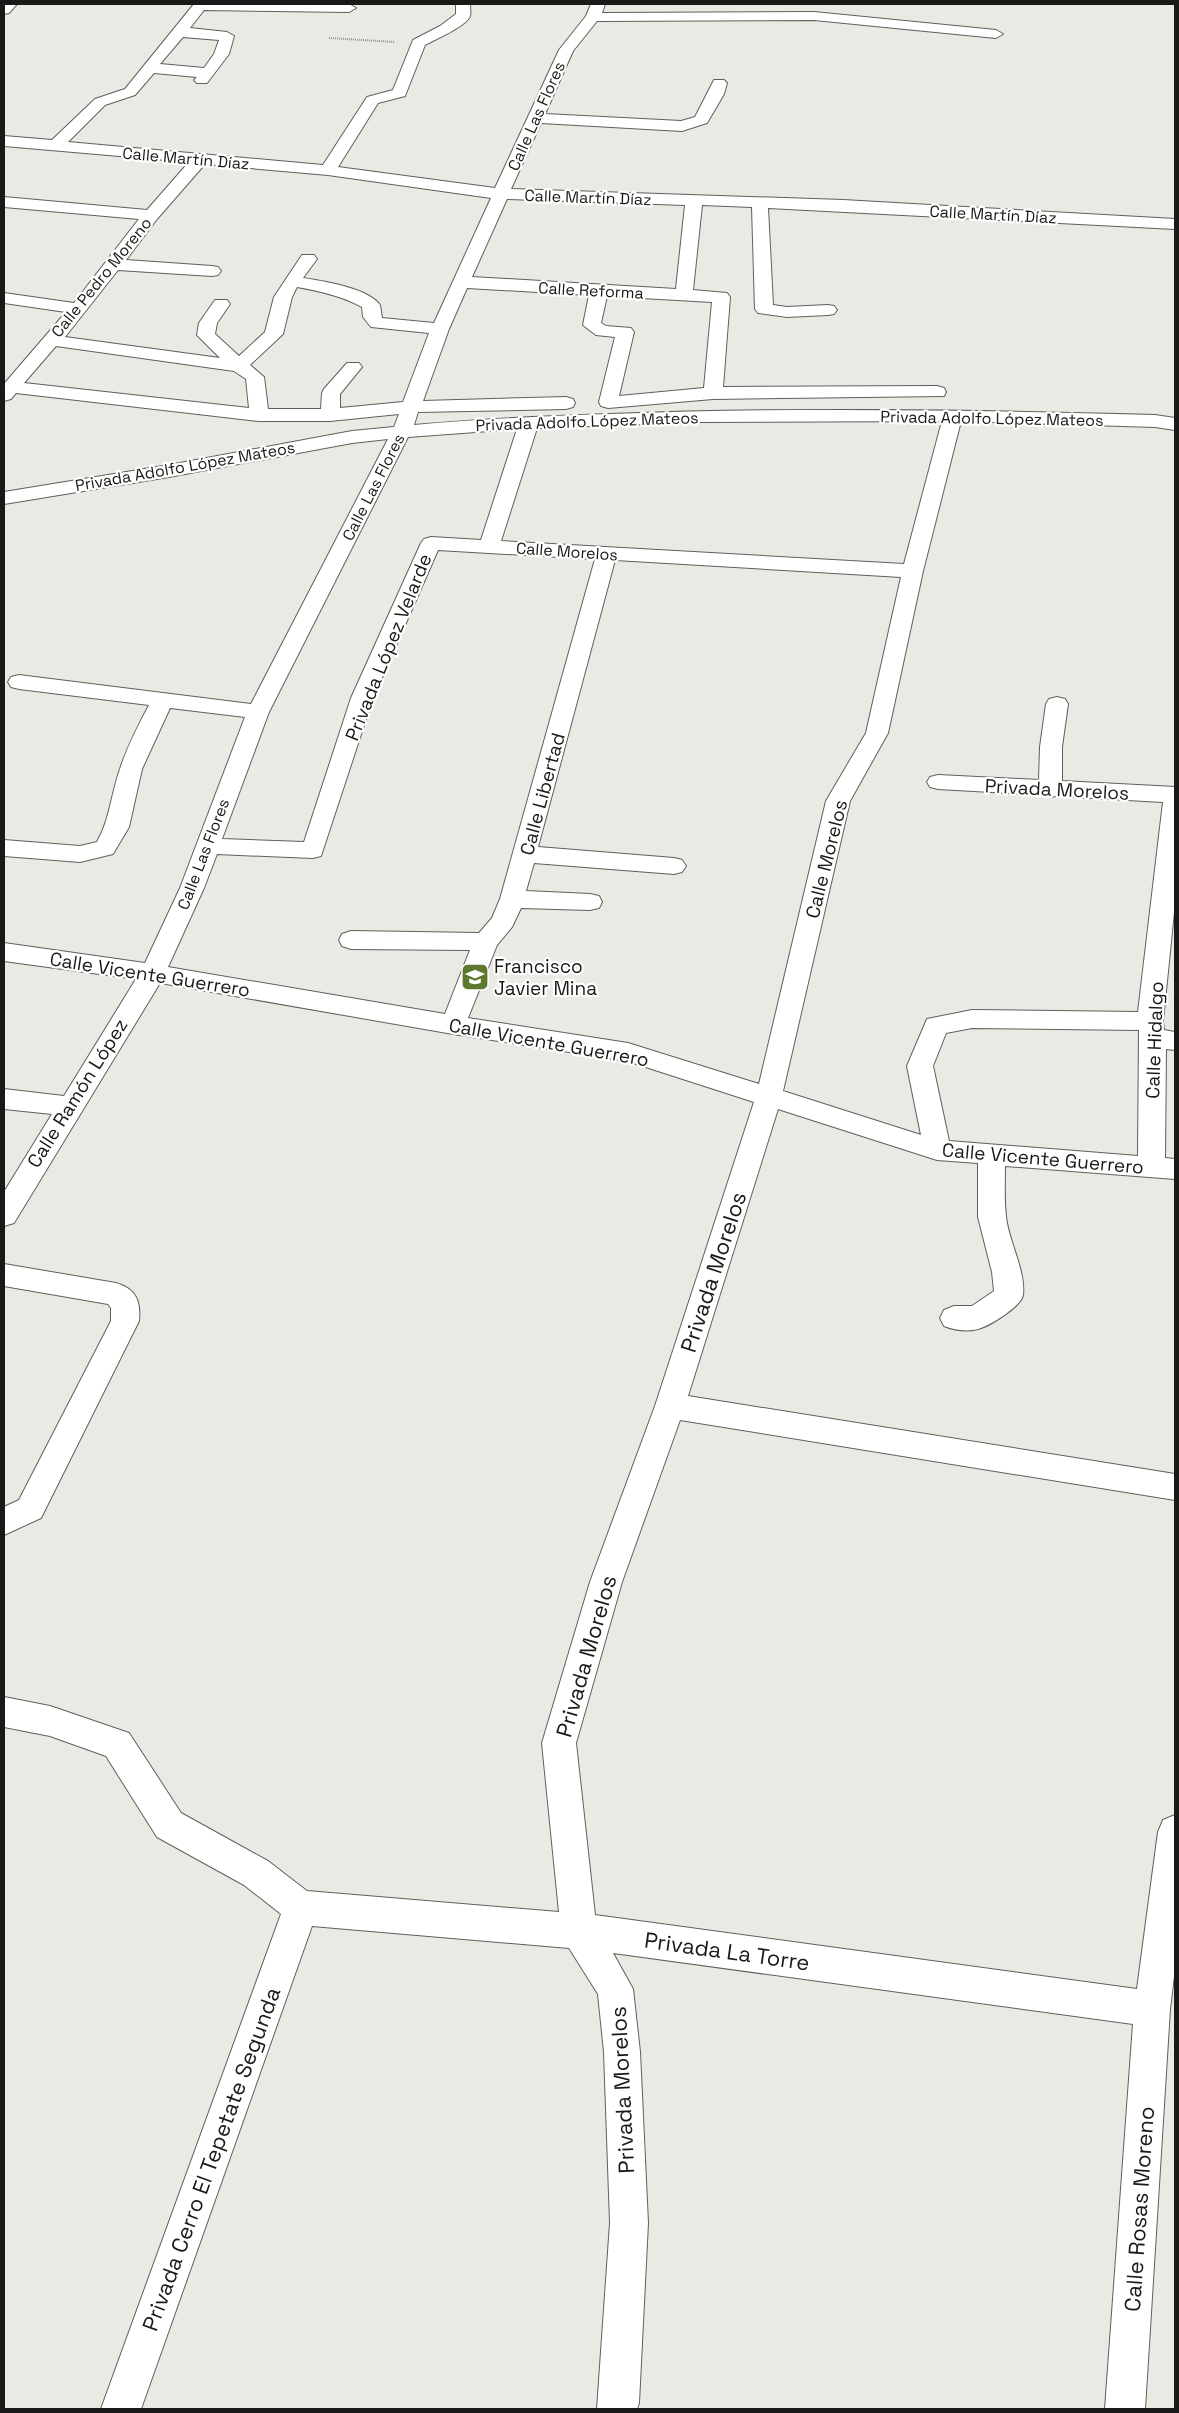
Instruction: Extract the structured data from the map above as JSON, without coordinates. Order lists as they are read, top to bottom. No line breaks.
{"streets":{"street":["Calle Las Flores","Calle Martín Díaz","Calle Pedro Moreno","Calle Reforma","Privada Adolfo López Mateos","Calle Morelos","Privada López Velarde","Privada Morelos","Calle Libertad","Calle Vicente Guerrero","Calle Hidalgo","Calle Ramón López","Privada La Torre","Privada Cerro El Tepetate Segunda","Calle Rosas Moreno"]},"crossings":[["Calle Las Flores","Calle Martín Díaz"],["Calle Las Flores","Calle Reforma"],["Calle Las Flores","Privada Adolfo López Mateos"],["Calle Las Flores","Privada López Velarde"],["Calle Las Flores","Calle Vicente Guerrero"],["Calle Las Flores","Calle Ramón López"],["Calle Martín Díaz","Calle Pedro Moreno"],["Privada Adolfo López Mateos","Calle Morelos"],["Calle Morelos","Privada López Velarde"],["Calle Morelos","Privada Morelos"],["Calle Morelos","Calle Libertad"],["Calle Morelos","Calle Vicente Guerrero"],["Privada Morelos","Calle Vicente Guerrero"],["Privada Morelos","Calle Hidalgo"],["Privada Morelos","Privada La Torre"],["Calle Libertad","Calle Vicente Guerrero"],["Calle Vicente Guerrero","Calle Hidalgo"],["Calle Vicente Guerrero","Calle Ramón López"],["Privada La Torre","Privada Cerro El Tepetate Segunda"],["Privada La Torre","Calle Rosas Moreno"]],"places":{"school or university":["Francisco Javier Mina"]}}
